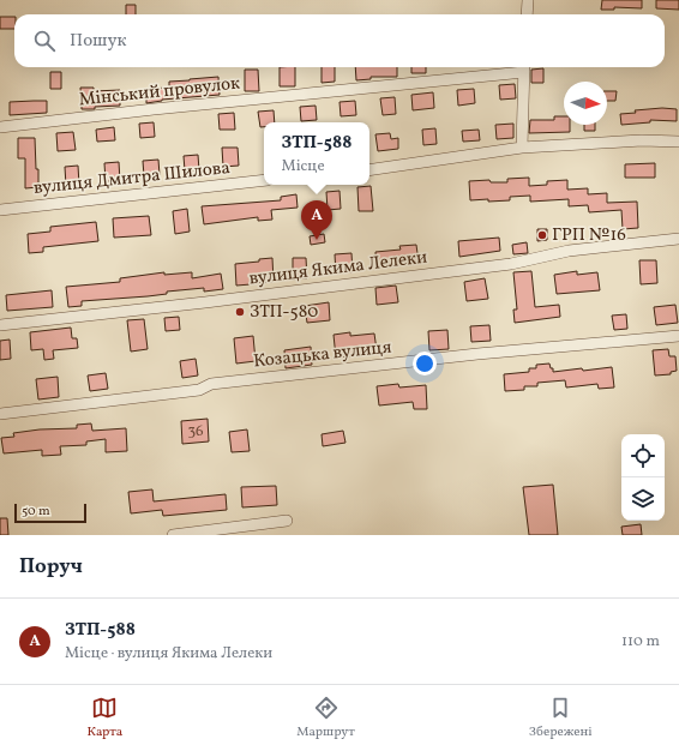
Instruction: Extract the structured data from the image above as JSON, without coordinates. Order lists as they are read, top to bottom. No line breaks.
{"streets":{"street":["Мінський провулок","вулиця Дмитра Шилова","вулиця Якима Лелеки","Козацька вулиця"]},"places":["ГРП №16","ЗТП-580"],"house_numbers":["36"],"scale_bar":"50 m","north":"right","page":{"search":"Пошук","popup":["ЗТП-588","Місце"],"pins":"A","scale":"50 m","heading":"Поруч","list":[{"mark":"A","name":"ЗТП-588","note":"Місце · вулиця Якима Лелеки","value":"110 m"}],"nav":["Карта","Маршрут","Збережені"]}}
